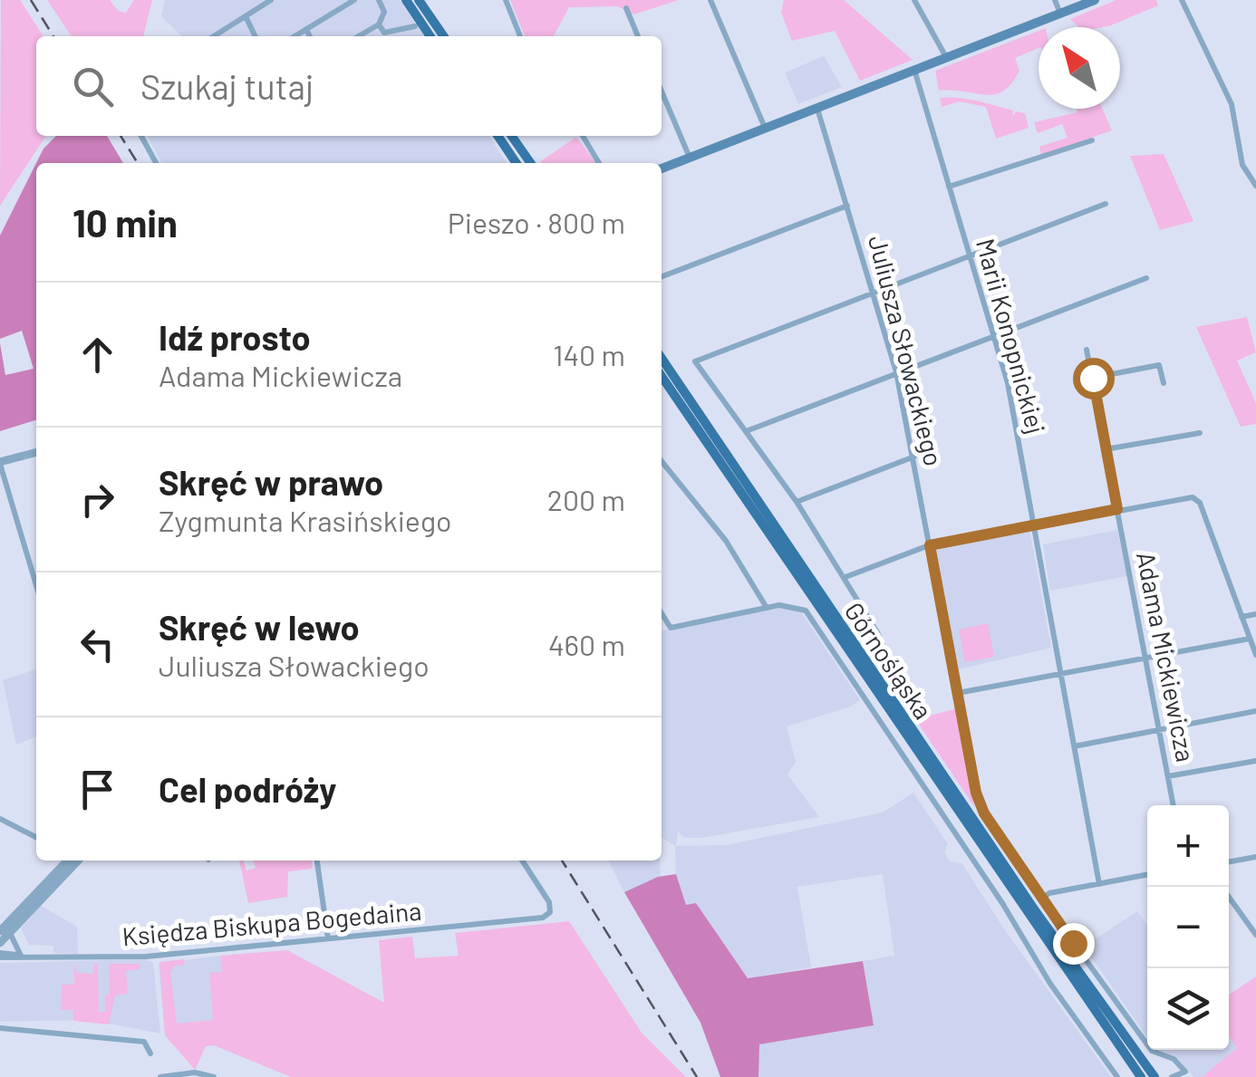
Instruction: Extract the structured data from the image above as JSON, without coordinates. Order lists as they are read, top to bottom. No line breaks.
{"streets":{"main road":["Górnośląska"],"street":["Marii Konopnickiej","Juliusza Słowackiego","Adama Mickiewicza","Księdza Biskupa Bogedaina"]},"north":"top left","page":{"search":"Szukaj tutaj","heading":["10 min","Pieszo · 800 m"],"list":[["Idź prosto","Adama Mickiewicza","140 m"],["Skręć w prawo","Zygmunta Krasińskiego","200 m"],["Skręć w lewo","Juliusza Słowackiego","460 m"],"Cel podróży"],"map_buttons":["+","−"]}}
